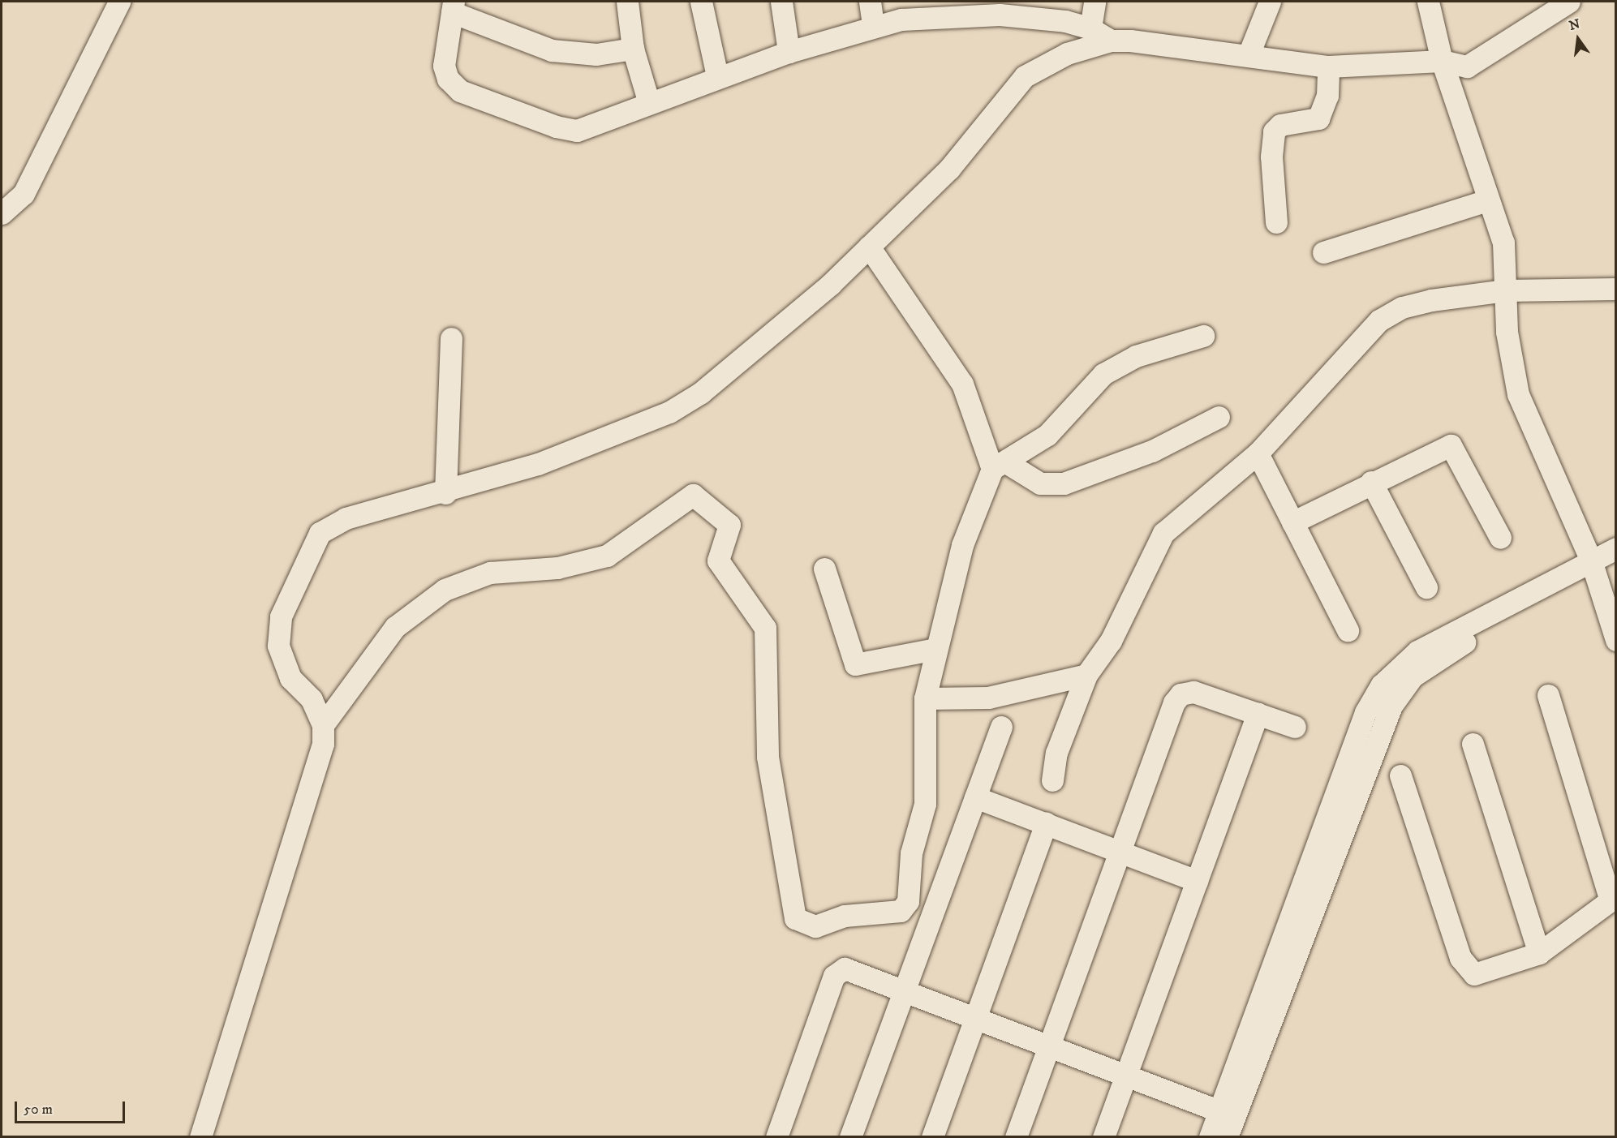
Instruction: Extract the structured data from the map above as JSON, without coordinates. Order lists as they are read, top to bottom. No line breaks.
{"scale_bar":"50 m","north":"top"}
